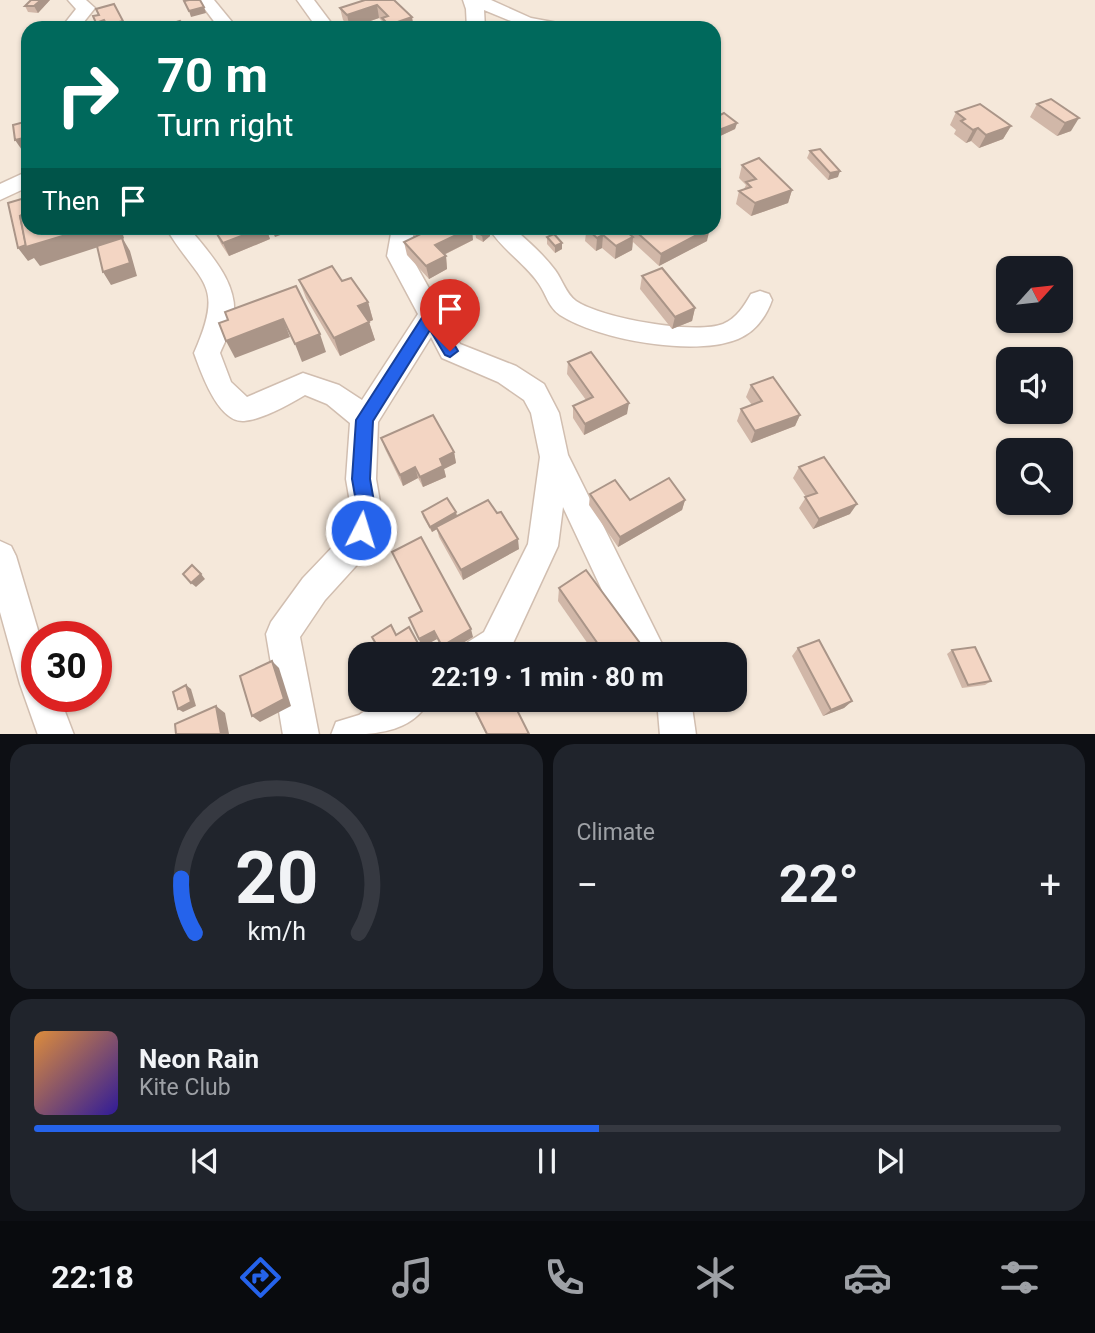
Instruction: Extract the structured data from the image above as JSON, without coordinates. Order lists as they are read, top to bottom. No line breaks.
{"north":"top right","page":{"turn":["70 m","Turn right"],"then":"Then","limit":"30","trip":"22:19 · 1 min · 80 m","tile":"Climate","heat":["−","22°","+"],"song":["Neon Rain","Kite Club"],"tabs":"22:18","gauge":["20","km/h"]}}
